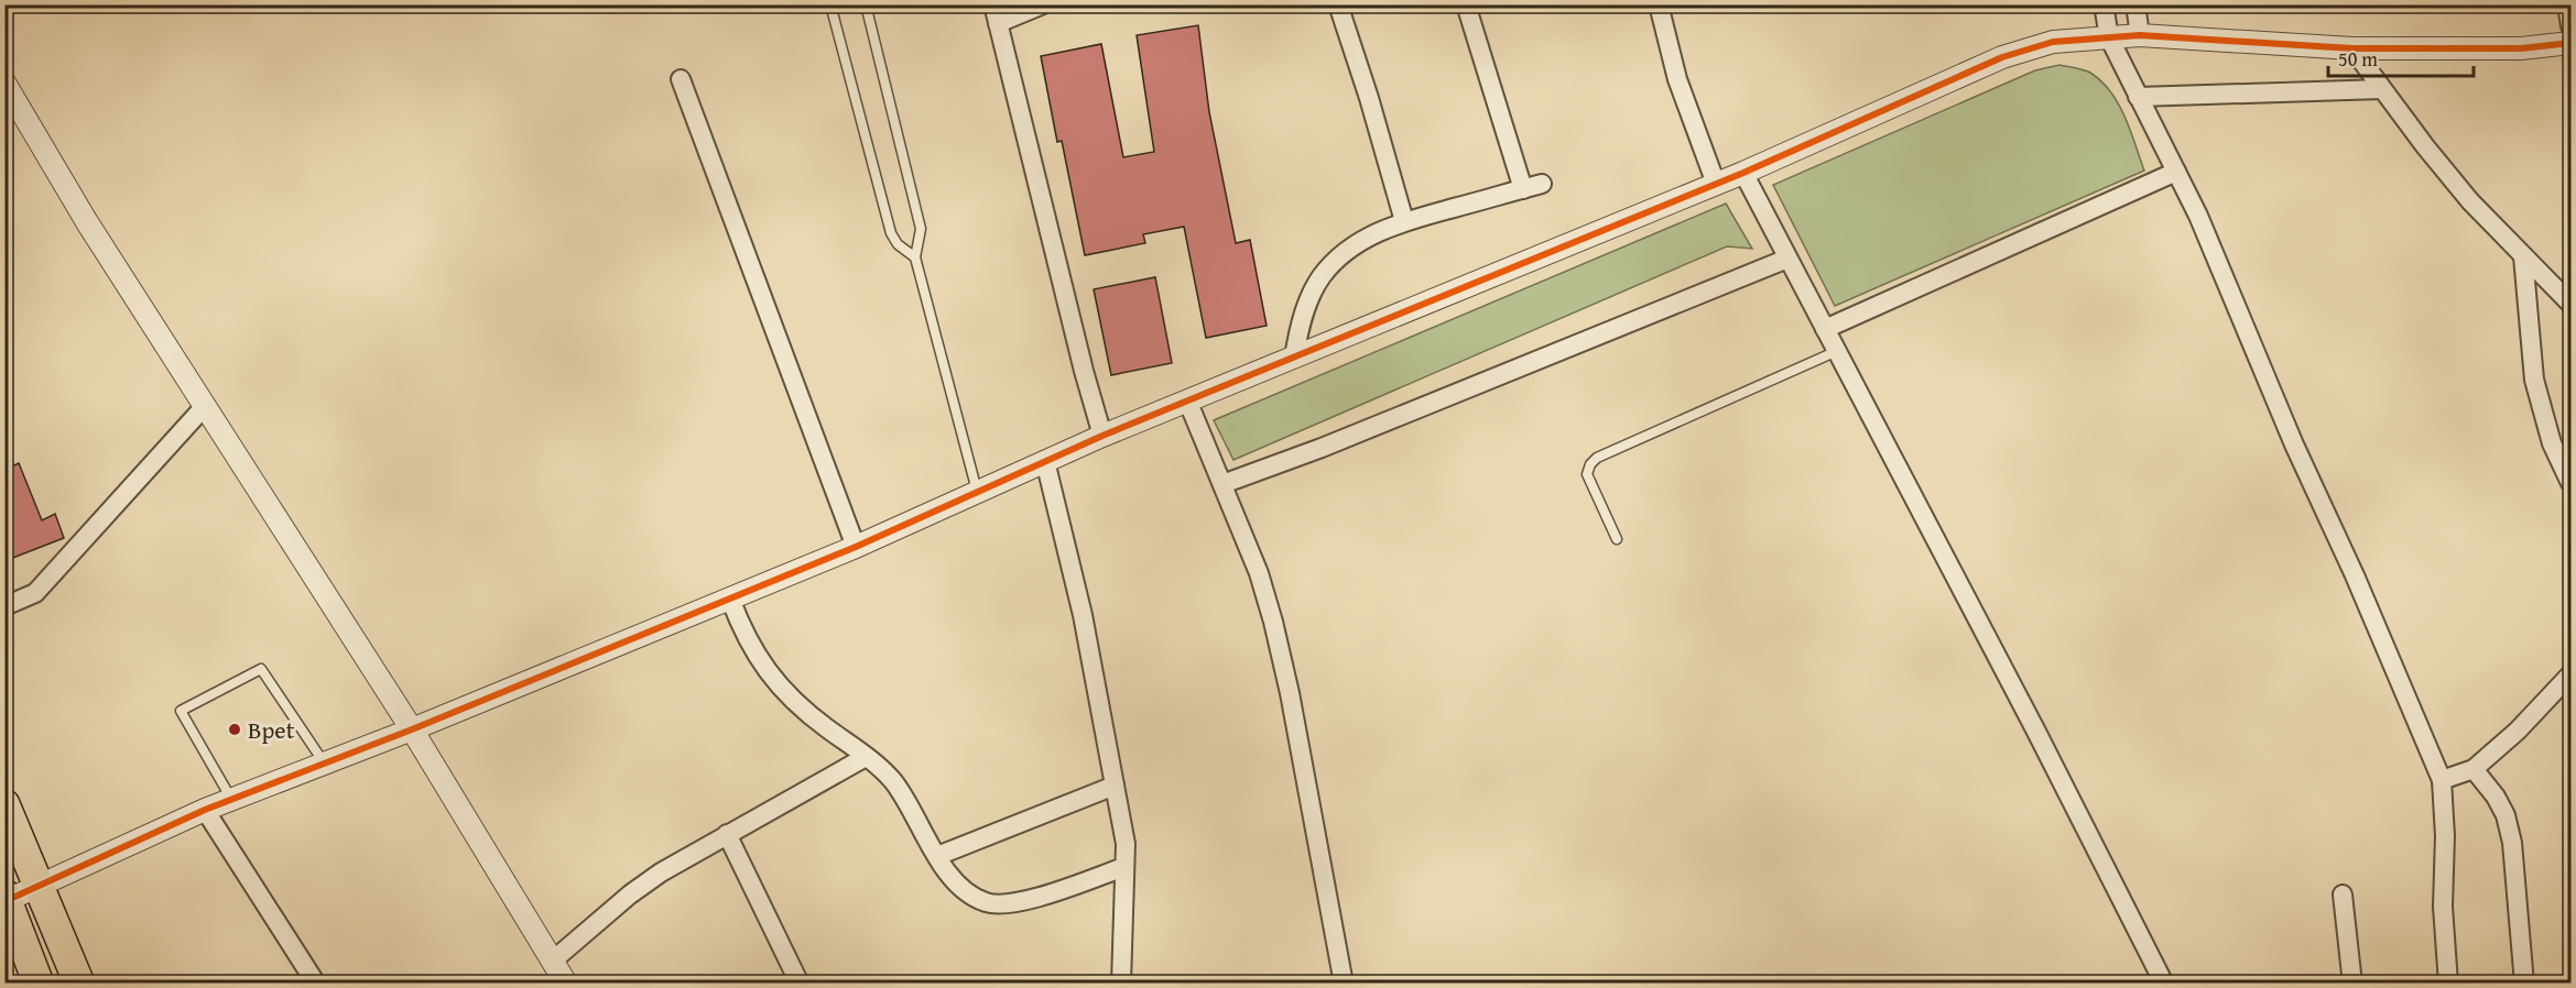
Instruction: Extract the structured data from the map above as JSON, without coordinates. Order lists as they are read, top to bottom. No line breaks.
{"places":["Bpet"],"scale_bar":"50 m"}
